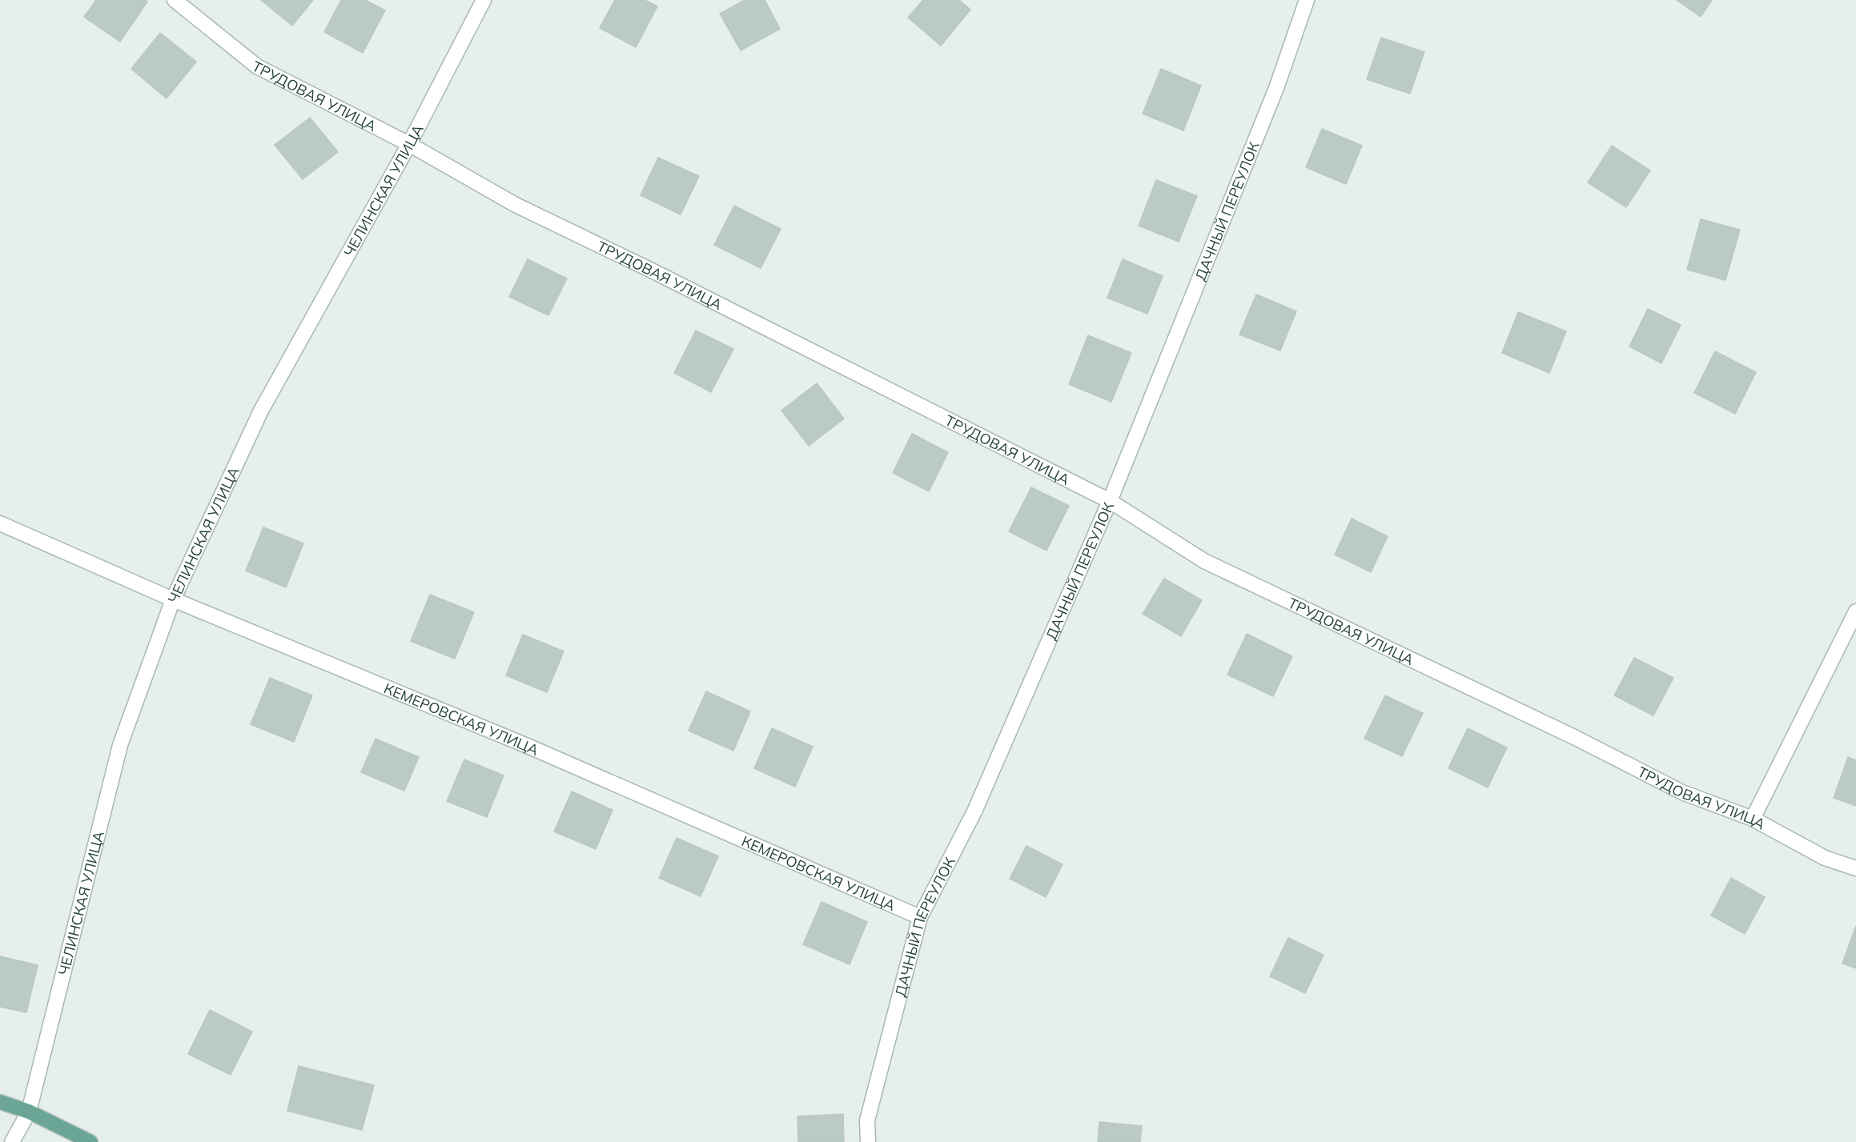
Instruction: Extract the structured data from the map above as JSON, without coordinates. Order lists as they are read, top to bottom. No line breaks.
{"streets":{"street":["ТРУДОВАЯ УЛИЦА","ЧЕЛИНСКАЯ УЛИЦА","ДАЧНЫЙ ПЕРЕУЛОК","КЕМЕРОВСКАЯ УЛИЦА"]},"crossings":[["ТРУДОВАЯ УЛИЦА","ЧЕЛИНСКАЯ УЛИЦА"],["ТРУДОВАЯ УЛИЦА","ДАЧНЫЙ ПЕРЕУЛОК"],["ЧЕЛИНСКАЯ УЛИЦА","КЕМЕРОВСКАЯ УЛИЦА"],["ДАЧНЫЙ ПЕРЕУЛОК","КЕМЕРОВСКАЯ УЛИЦА"]]}
